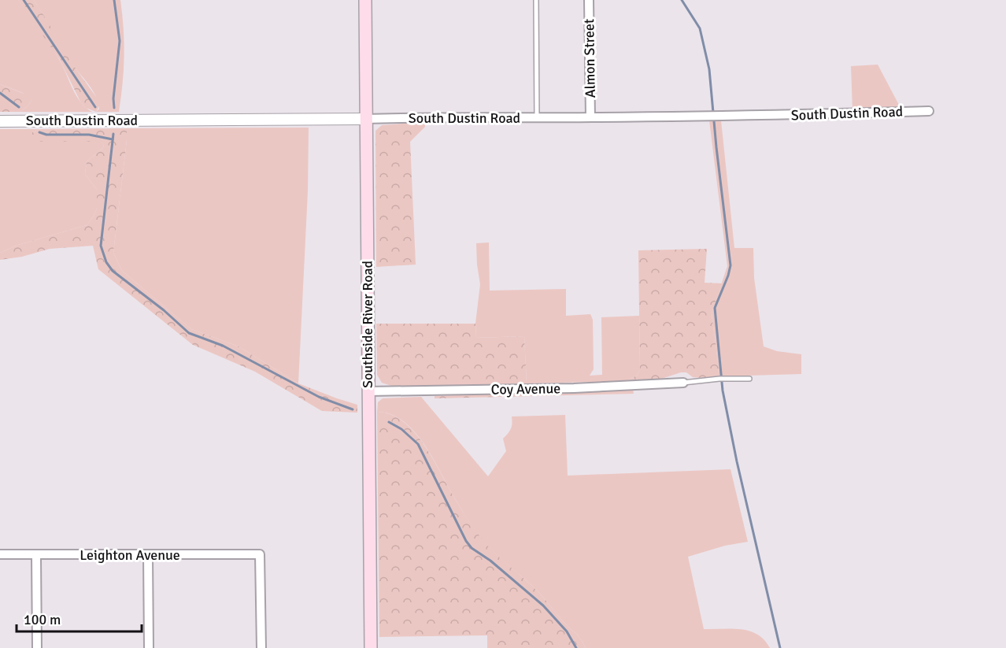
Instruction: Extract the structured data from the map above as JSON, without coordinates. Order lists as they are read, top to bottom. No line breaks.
{"streets":{"main road":["Southside River Road"],"street":["Almon Street","South Dustin Road","Coy Avenue","Leighton Avenue"]},"crossings":[["Almon Street","South Dustin Road"],["South Dustin Road","Southside River Road"],["Southside River Road","Coy Avenue"]],"scale_bar":"100 m"}
